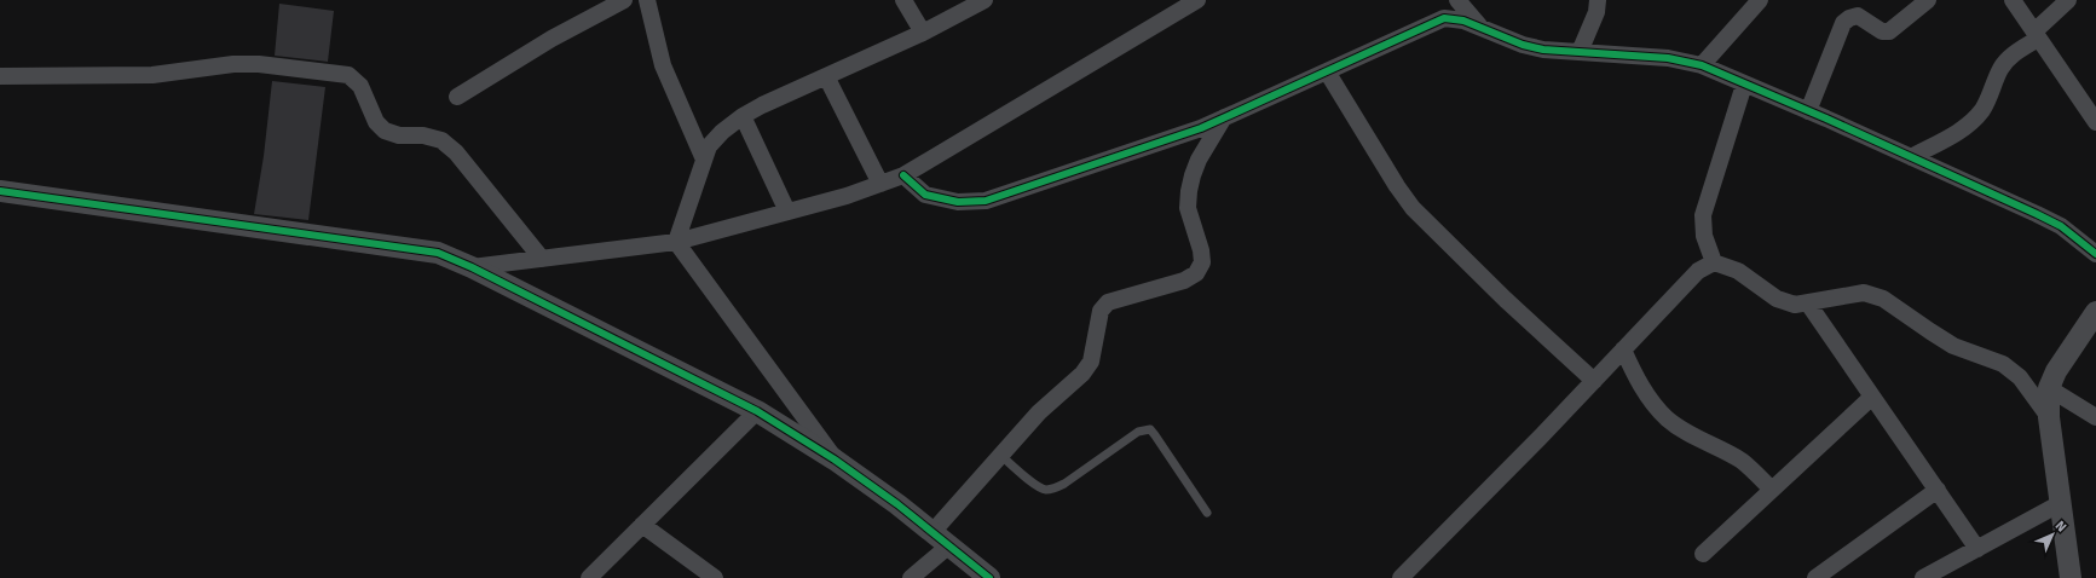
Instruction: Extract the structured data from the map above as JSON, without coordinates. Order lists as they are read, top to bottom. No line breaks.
{"north":"top right"}
